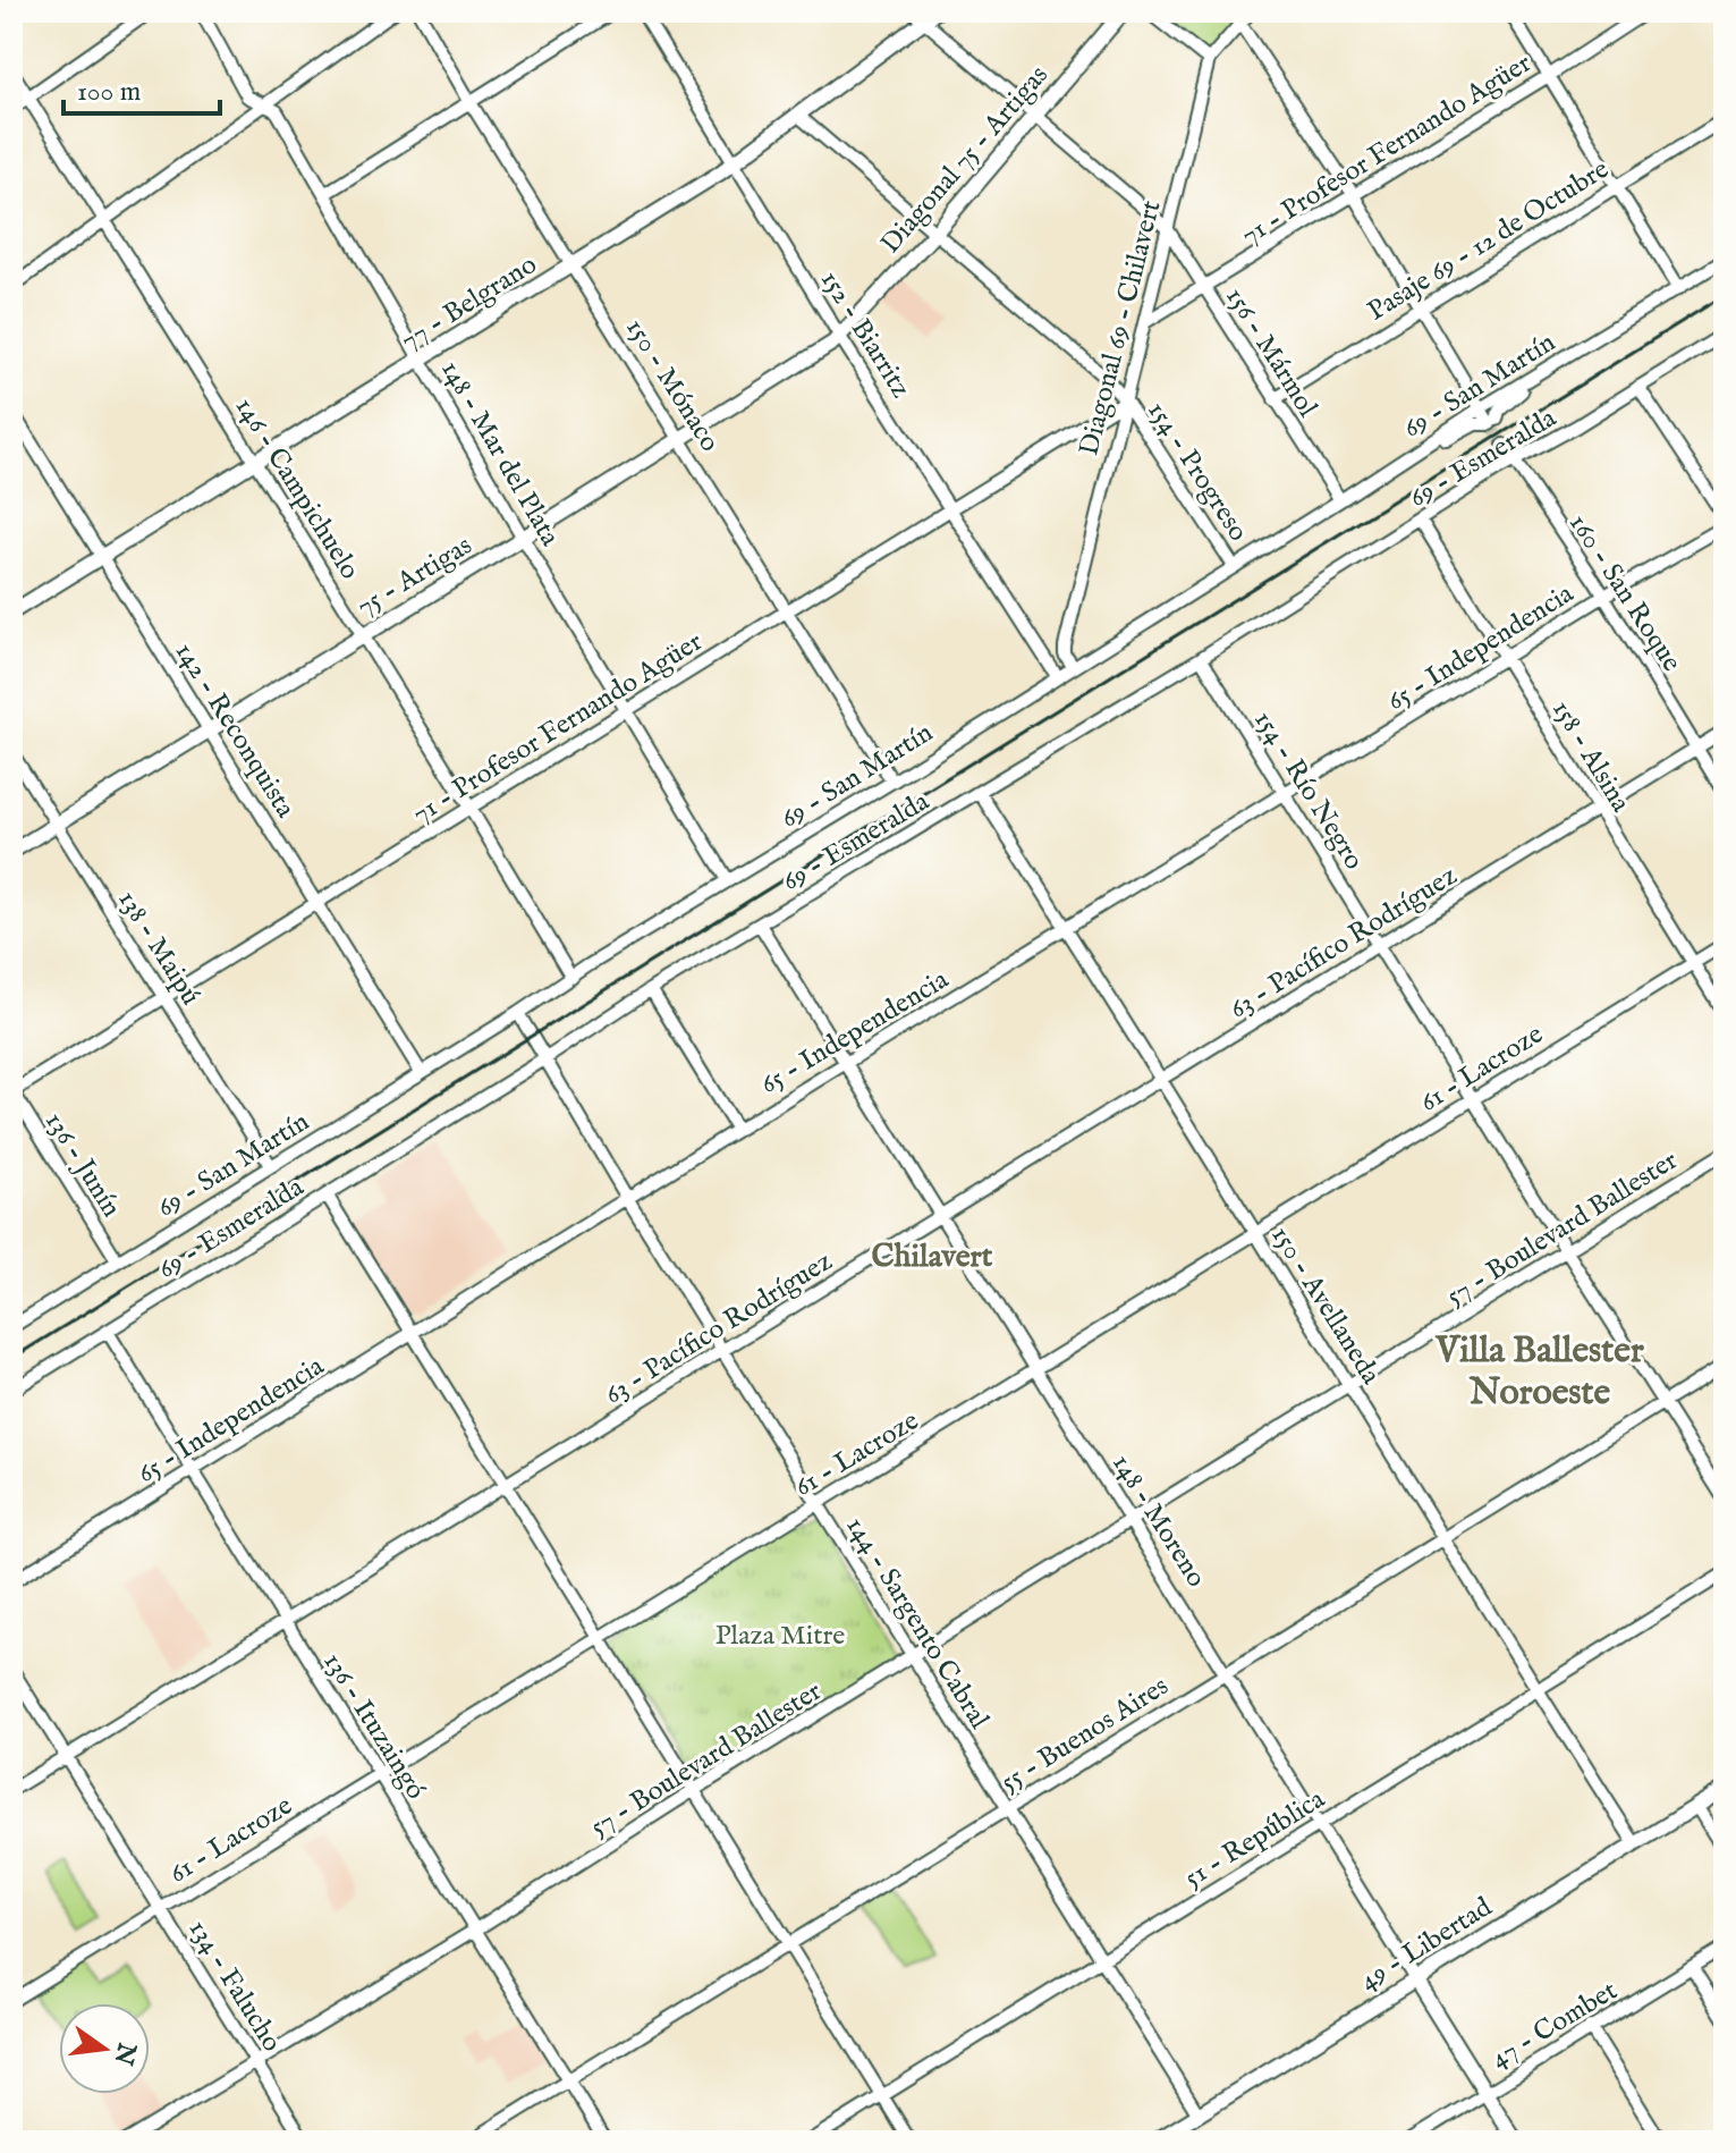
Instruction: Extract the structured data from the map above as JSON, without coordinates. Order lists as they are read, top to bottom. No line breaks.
{"streets":{"street":["71 - Profesor Fernando Agüer","Diagonal 75 - Artigas","Pasaje 69 - 12 de Octubre","77 - Belgrano","Diagonal 69 - Chilavert","152 - Biarritz","156 - Mármol","150 - Mónaco","69 - San Martín","148 - Mar del Plata","69 - Esmeralda","154 - Progreso","146 - Campichuelo","75 - Artigas","160 - San Roque","65 - Independencia","142 - Reconquista","158 - Alsina","154 - Río Negro","63 - Pacífico Rodríguez","138 - Maipú","61 - Lacroze","136 - Junín","57 - Boulevard Ballester","150 - Avellaneda","148 - Moreno","144 - Sargento Cabral","136 - Ituzaingó","55 - Buenos Aires","51 - República","49 - Libertad","134 - Falucho","47 - Combet"]},"crossings":[["71 - Profesor Fernando Agüer","Diagonal 69 - Chilavert"],["71 - Profesor Fernando Agüer","152 - Biarritz"],["71 - Profesor Fernando Agüer","156 - Mármol"],["71 - Profesor Fernando Agüer","150 - Mónaco"],["71 - Profesor Fernando Agüer","148 - Mar del Plata"],["71 - Profesor Fernando Agüer","154 - Progreso"],["71 - Profesor Fernando Agüer","146 - Campichuelo"],["71 - Profesor Fernando Agüer","142 - Reconquista"],["71 - Profesor Fernando Agüer","138 - Maipú"],["71 - Profesor Fernando Agüer","136 - Junín"],["Diagonal 75 - Artigas","152 - Biarritz"],["Diagonal 75 - Artigas","156 - Mármol"],["Diagonal 75 - Artigas","154 - Progreso"],["Diagonal 75 - Artigas","75 - Artigas"],["Pasaje 69 - 12 de Octubre","156 - Mármol"],["77 - Belgrano","152 - Biarritz"],["77 - Belgrano","156 - Mármol"],["77 - Belgrano","150 - Mónaco"],["77 - Belgrano","148 - Mar del Plata"],["77 - Belgrano","154 - Progreso"],["77 - Belgrano","146 - Campichuelo"],["77 - Belgrano","142 - Reconquista"],["Diagonal 69 - Chilavert","156 - Mármol"],["Diagonal 69 - Chilavert","69 - San Martín"],["Diagonal 69 - Chilavert","154 - Progreso"],["152 - Biarritz","69 - San Martín"],["152 - Biarritz","75 - Artigas"],["156 - Mármol","69 - San Martín"],["150 - Mónaco","69 - San Martín"],["150 - Mónaco","75 - Artigas"],["69 - San Martín","148 - Mar del Plata"],["69 - San Martín","154 - Progreso"],["69 - San Martín","146 - Campichuelo"],["69 - San Martín","142 - Reconquista"],["69 - San Martín","138 - Maipú"],["69 - San Martín","136 - Junín"],["69 - San Martín","144 - Sargento Cabral"],["148 - Mar del Plata","75 - Artigas"],["69 - Esmeralda","160 - San Roque"],["69 - Esmeralda","158 - Alsina"],["69 - Esmeralda","154 - Río Negro"],["69 - Esmeralda","150 - Avellaneda"],["69 - Esmeralda","148 - Moreno"],["69 - Esmeralda","144 - Sargento Cabral"],["69 - Esmeralda","136 - Ituzaingó"],["146 - Campichuelo","75 - Artigas"],["75 - Artigas","142 - Reconquista"],["75 - Artigas","138 - Maipú"],["160 - San Roque","65 - Independencia"],["160 - San Roque","63 - Pacífico Rodríguez"],["65 - Independencia","158 - Alsina"],["65 - Independencia","154 - Río Negro"],["65 - Independencia","150 - Avellaneda"],["65 - Independencia","148 - Moreno"],["65 - Independencia","144 - Sargento Cabral"],["65 - Independencia","136 - Ituzaingó"],["158 - Alsina","63 - Pacífico Rodríguez"],["158 - Alsina","61 - Lacroze"],["154 - Río Negro","63 - Pacífico Rodríguez"],["154 - Río Negro","61 - Lacroze"],["154 - Río Negro","57 - Boulevard Ballester"],["154 - Río Negro","55 - Buenos Aires"],["63 - Pacífico Rodríguez","150 - Avellaneda"],["63 - Pacífico Rodríguez","148 - Moreno"],["63 - Pacífico Rodríguez","144 - Sargento Cabral"],["63 - Pacífico Rodríguez","136 - Ituzaingó"],["63 - Pacífico Rodríguez","134 - Falucho"],["61 - Lacroze","150 - Avellaneda"],["61 - Lacroze","148 - Moreno"],["61 - Lacroze","144 - Sargento Cabral"],["61 - Lacroze","136 - Ituzaingó"],["61 - Lacroze","134 - Falucho"],["57 - Boulevard Ballester","150 - Avellaneda"],["57 - Boulevard Ballester","148 - Moreno"],["57 - Boulevard Ballester","144 - Sargento Cabral"],["57 - Boulevard Ballester","136 - Ituzaingó"],["57 - Boulevard Ballester","134 - Falucho"],["150 - Avellaneda","55 - Buenos Aires"],["150 - Avellaneda","51 - República"],["150 - Avellaneda","49 - Libertad"],["148 - Moreno","55 - Buenos Aires"],["148 - Moreno","51 - República"],["148 - Moreno","49 - Libertad"],["148 - Moreno","47 - Combet"],["144 - Sargento Cabral","55 - Buenos Aires"],["144 - Sargento Cabral","51 - República"],["144 - Sargento Cabral","49 - Libertad"],["136 - Ituzaingó","55 - Buenos Aires"]],"districts":["Chilavert","Villa Ballester Noroeste"],"parks":["Plaza Mitre"],"scale_bar":"100 m","north":"right"}
